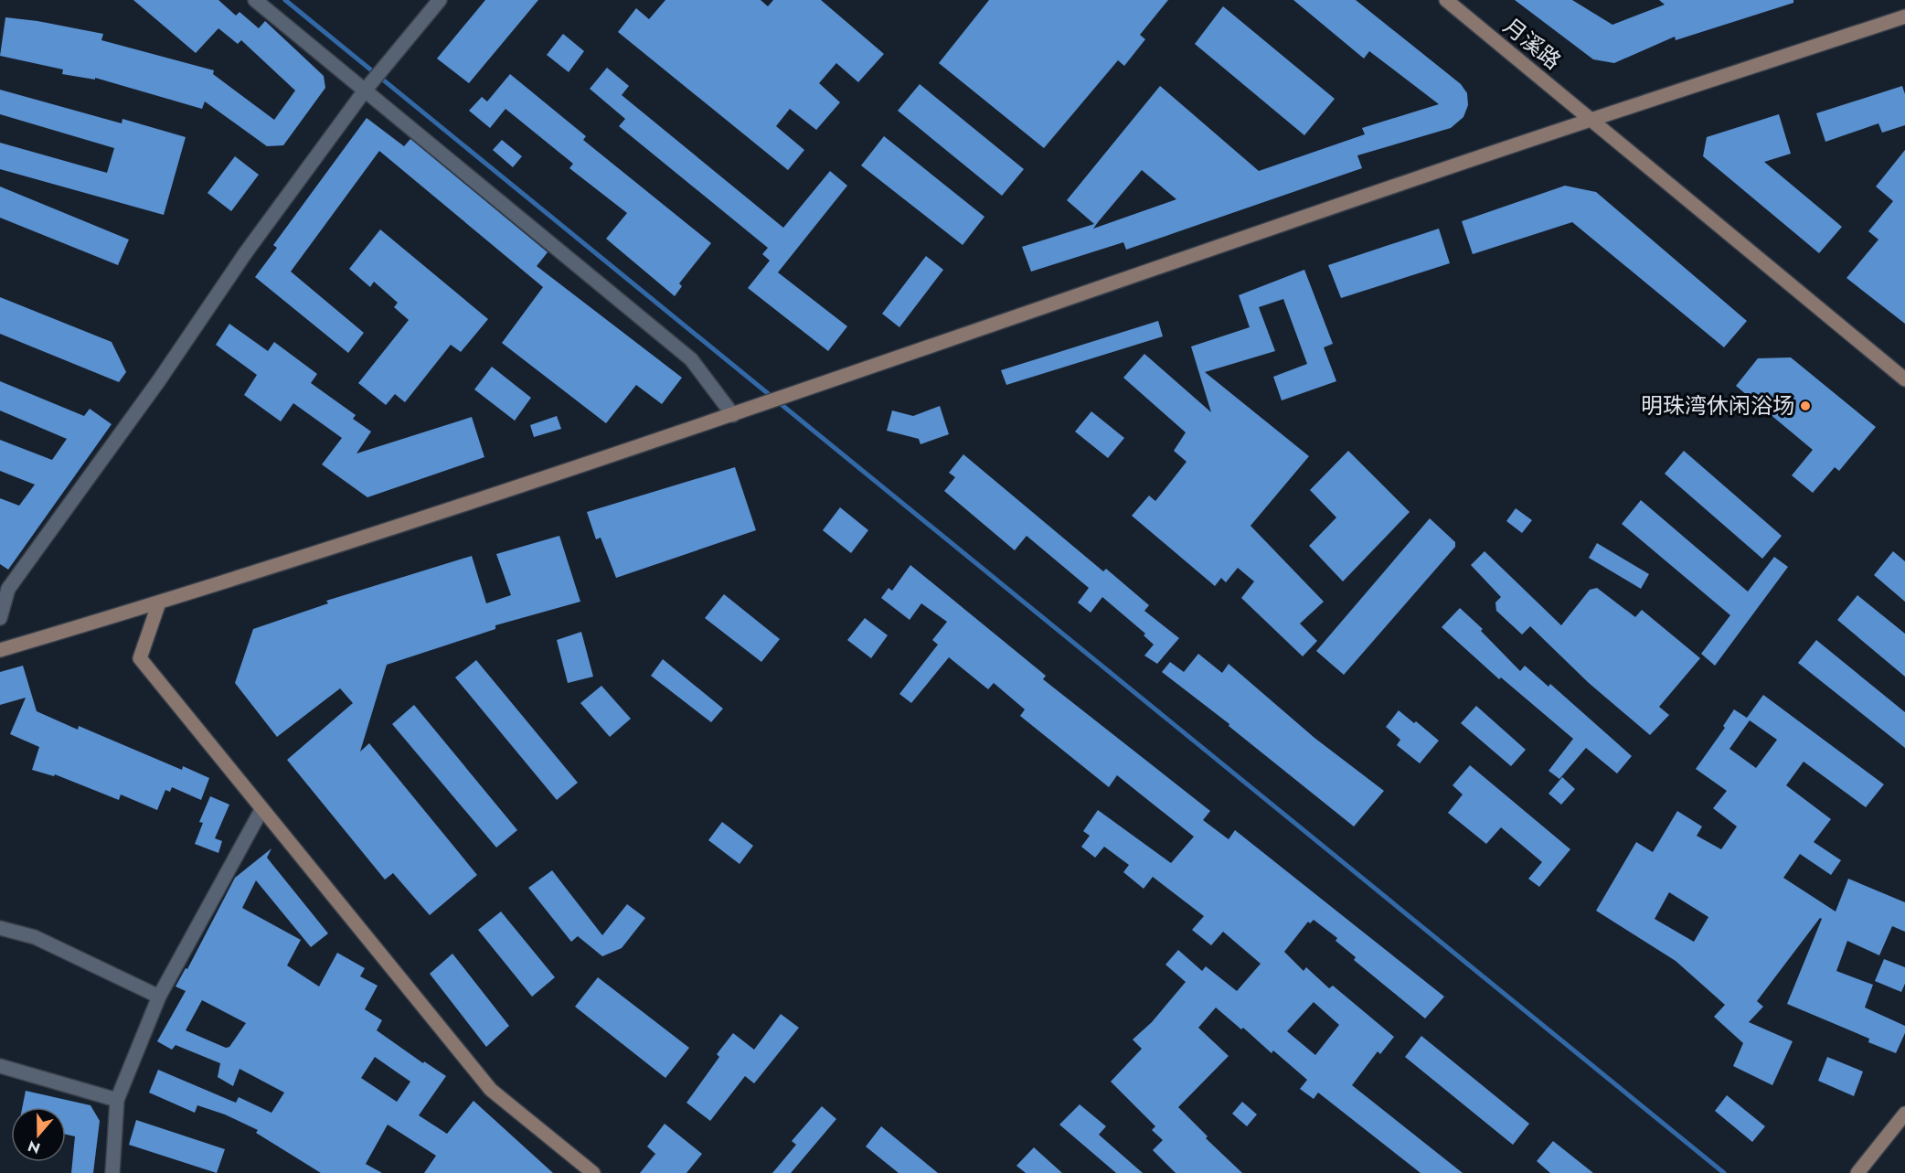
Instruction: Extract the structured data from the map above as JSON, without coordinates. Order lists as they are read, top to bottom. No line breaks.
{"streets":{"street":["月溪路"]},"places":["明珠湾休闲浴场"],"north":"bottom"}
